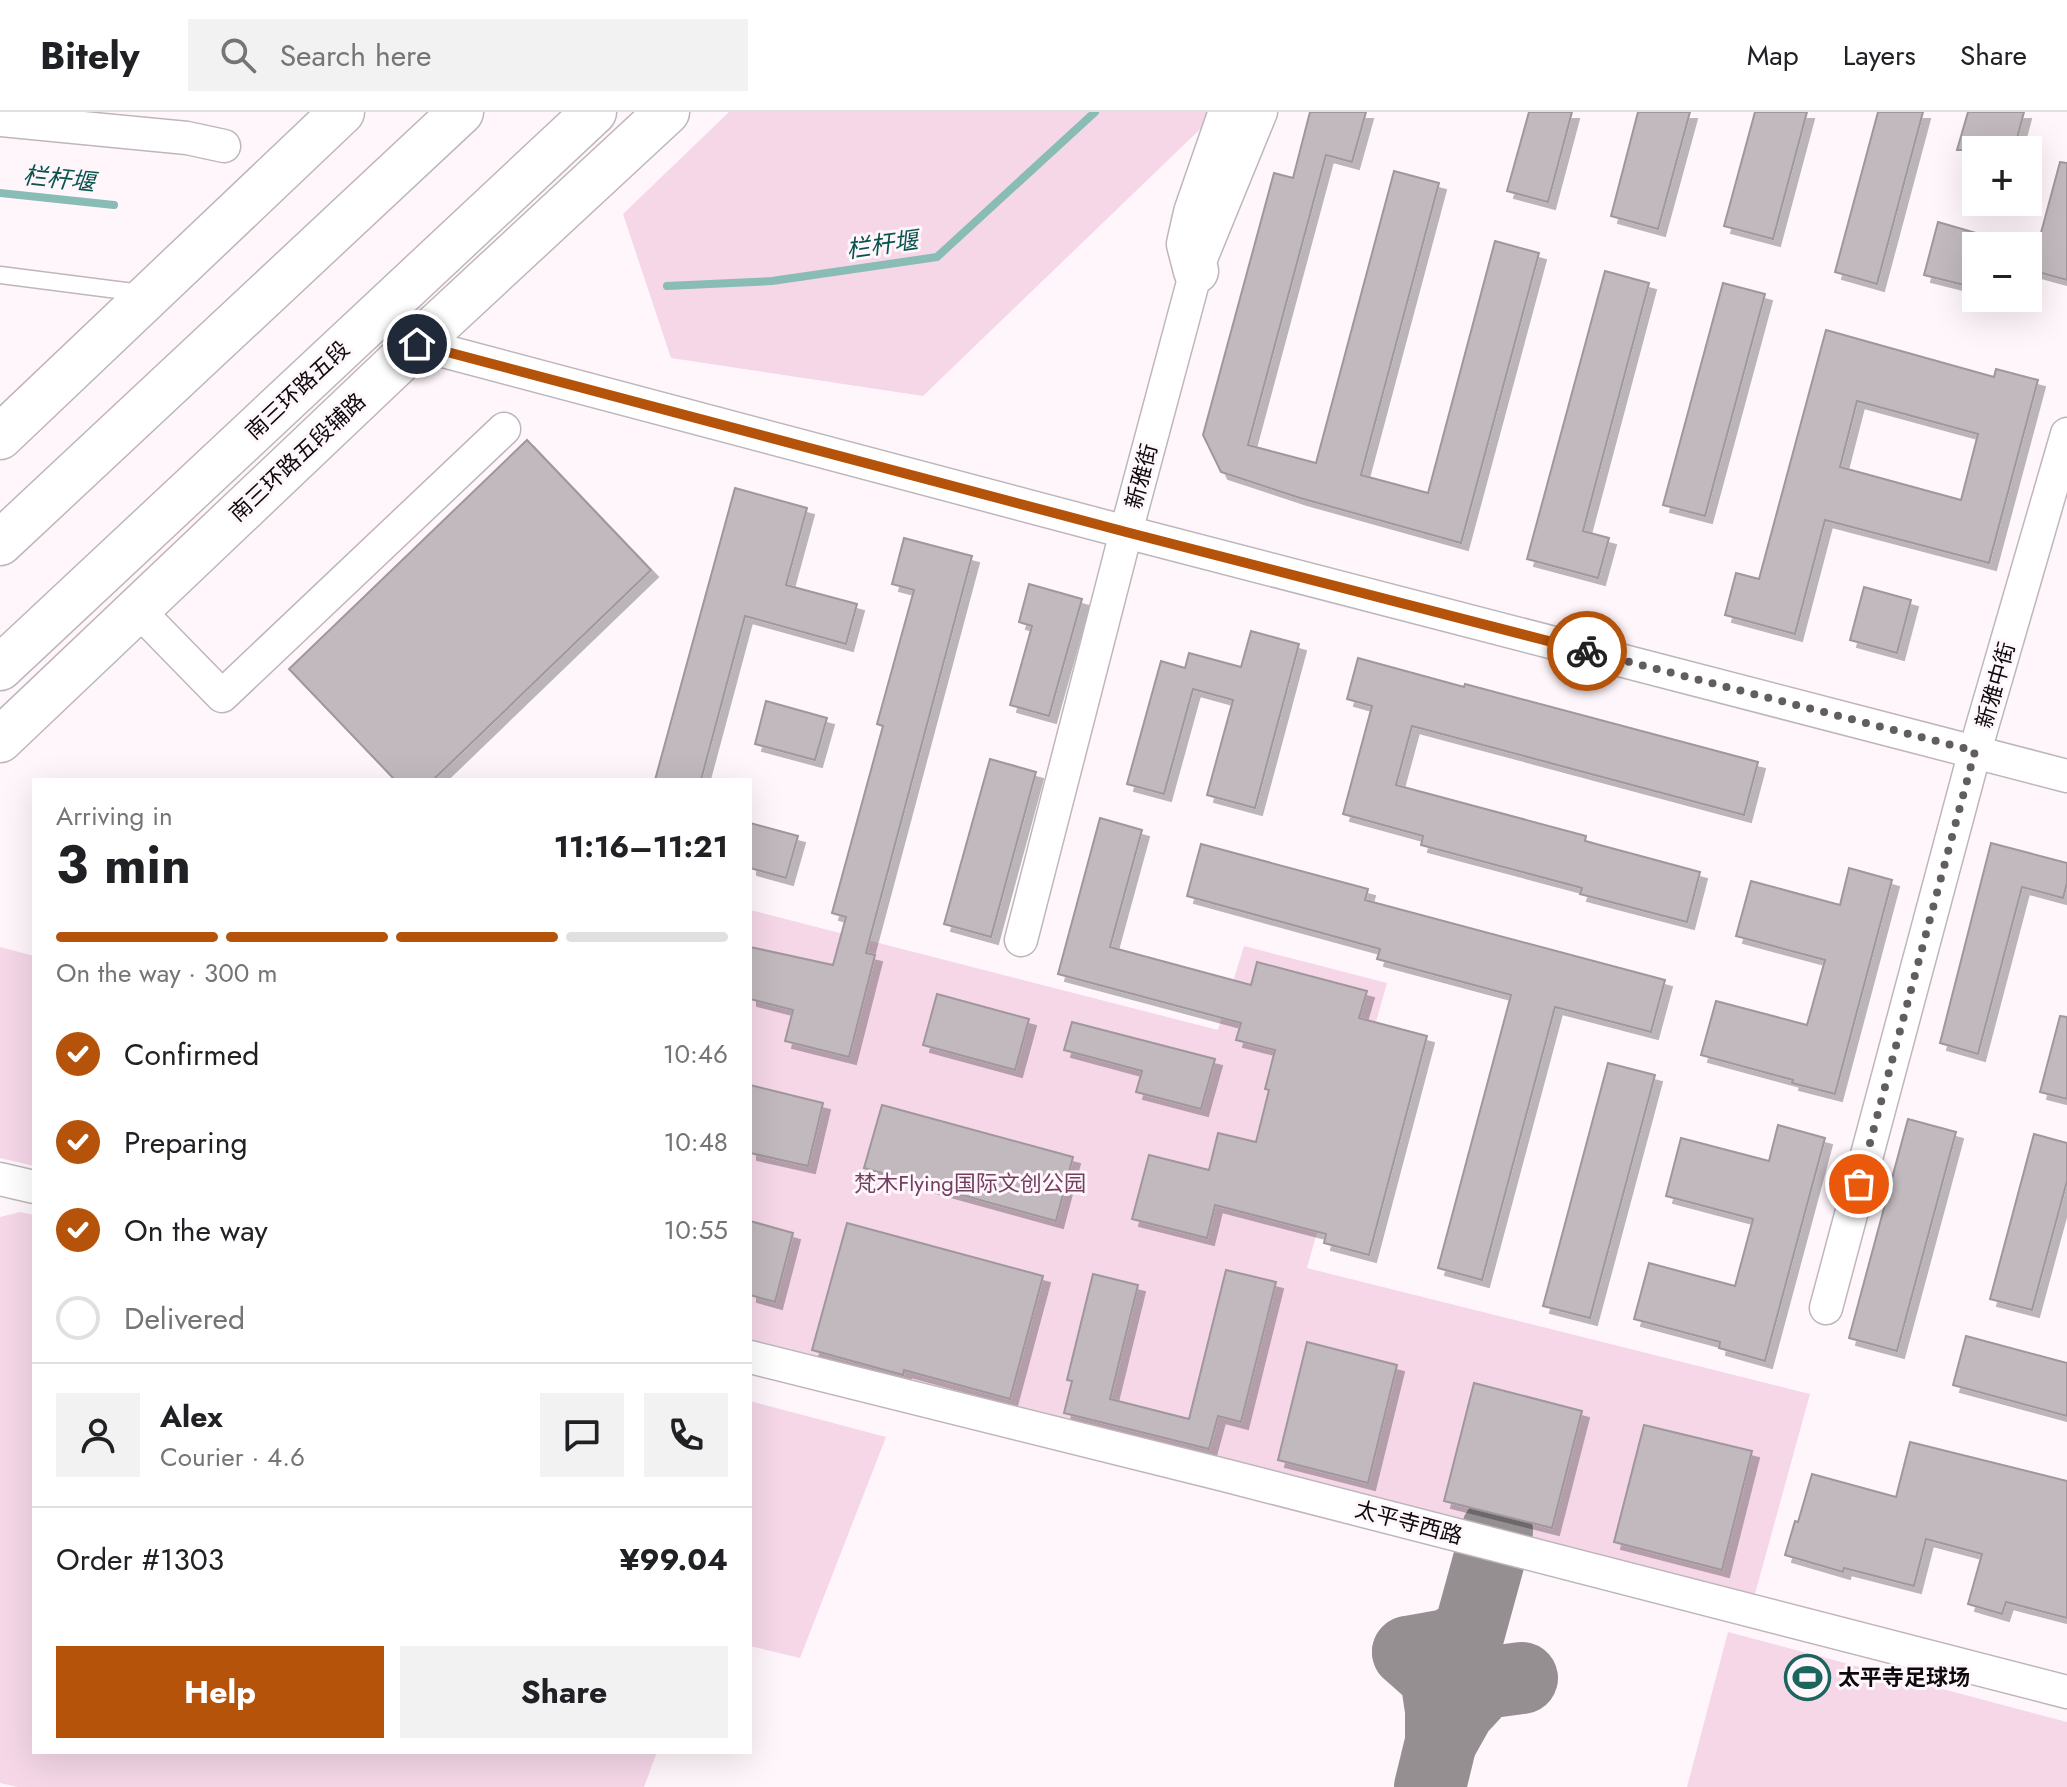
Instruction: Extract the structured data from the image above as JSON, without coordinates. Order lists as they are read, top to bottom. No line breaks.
{"streets":{"main road":["南三环路五段","南三环路五段辅路"],"street":["新雅街","新雅中街","太平寺西路"]},"water":["栏杆堰"],"parks":["梵木Flying国际文创公园"],"places":{"sports":["太平寺足球场"]},"page":{"header":"Bitely","search":"Search here","nav":["Map","Layers","Share"],"map_buttons":["+","−"],"heading":["3 min","Arriving in","11:16–11:21"],"panel":["Alex","Courier · 4.6","Order #1303","¥99.04"],"bar":"On the way · 300 m","list":[["Confirmed","10:46"],["Preparing","10:48"],["On the way","10:55"],"Delivered"],"buttons":["Help","Share"]}}
